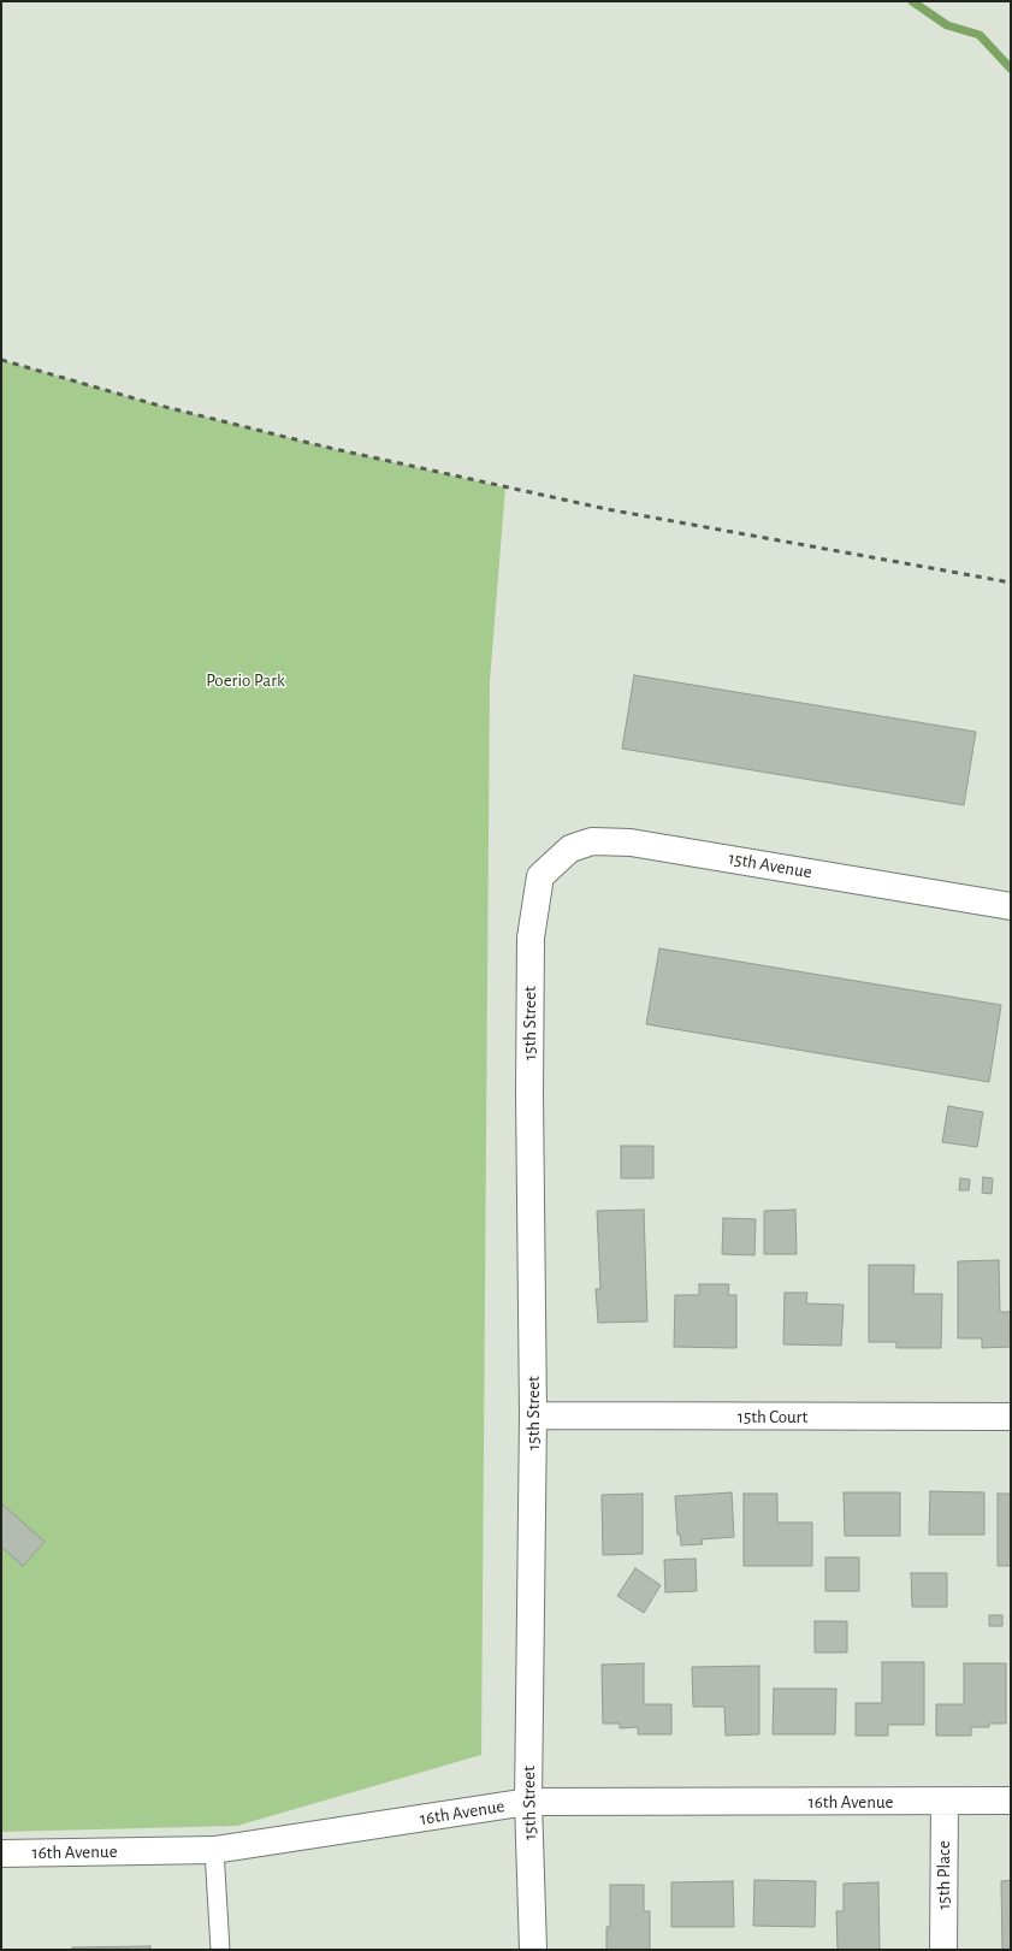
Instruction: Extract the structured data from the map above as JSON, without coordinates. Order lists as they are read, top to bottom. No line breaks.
{"streets":{"street":["15th Avenue","15th Street","15th Court","16th Avenue","15th Place"]},"crossings":[["15th Avenue","15th Street"],["15th Street","15th Court"],["15th Street","16th Avenue"],["16th Avenue","15th Place"]],"parks":["Poerio Park"]}
